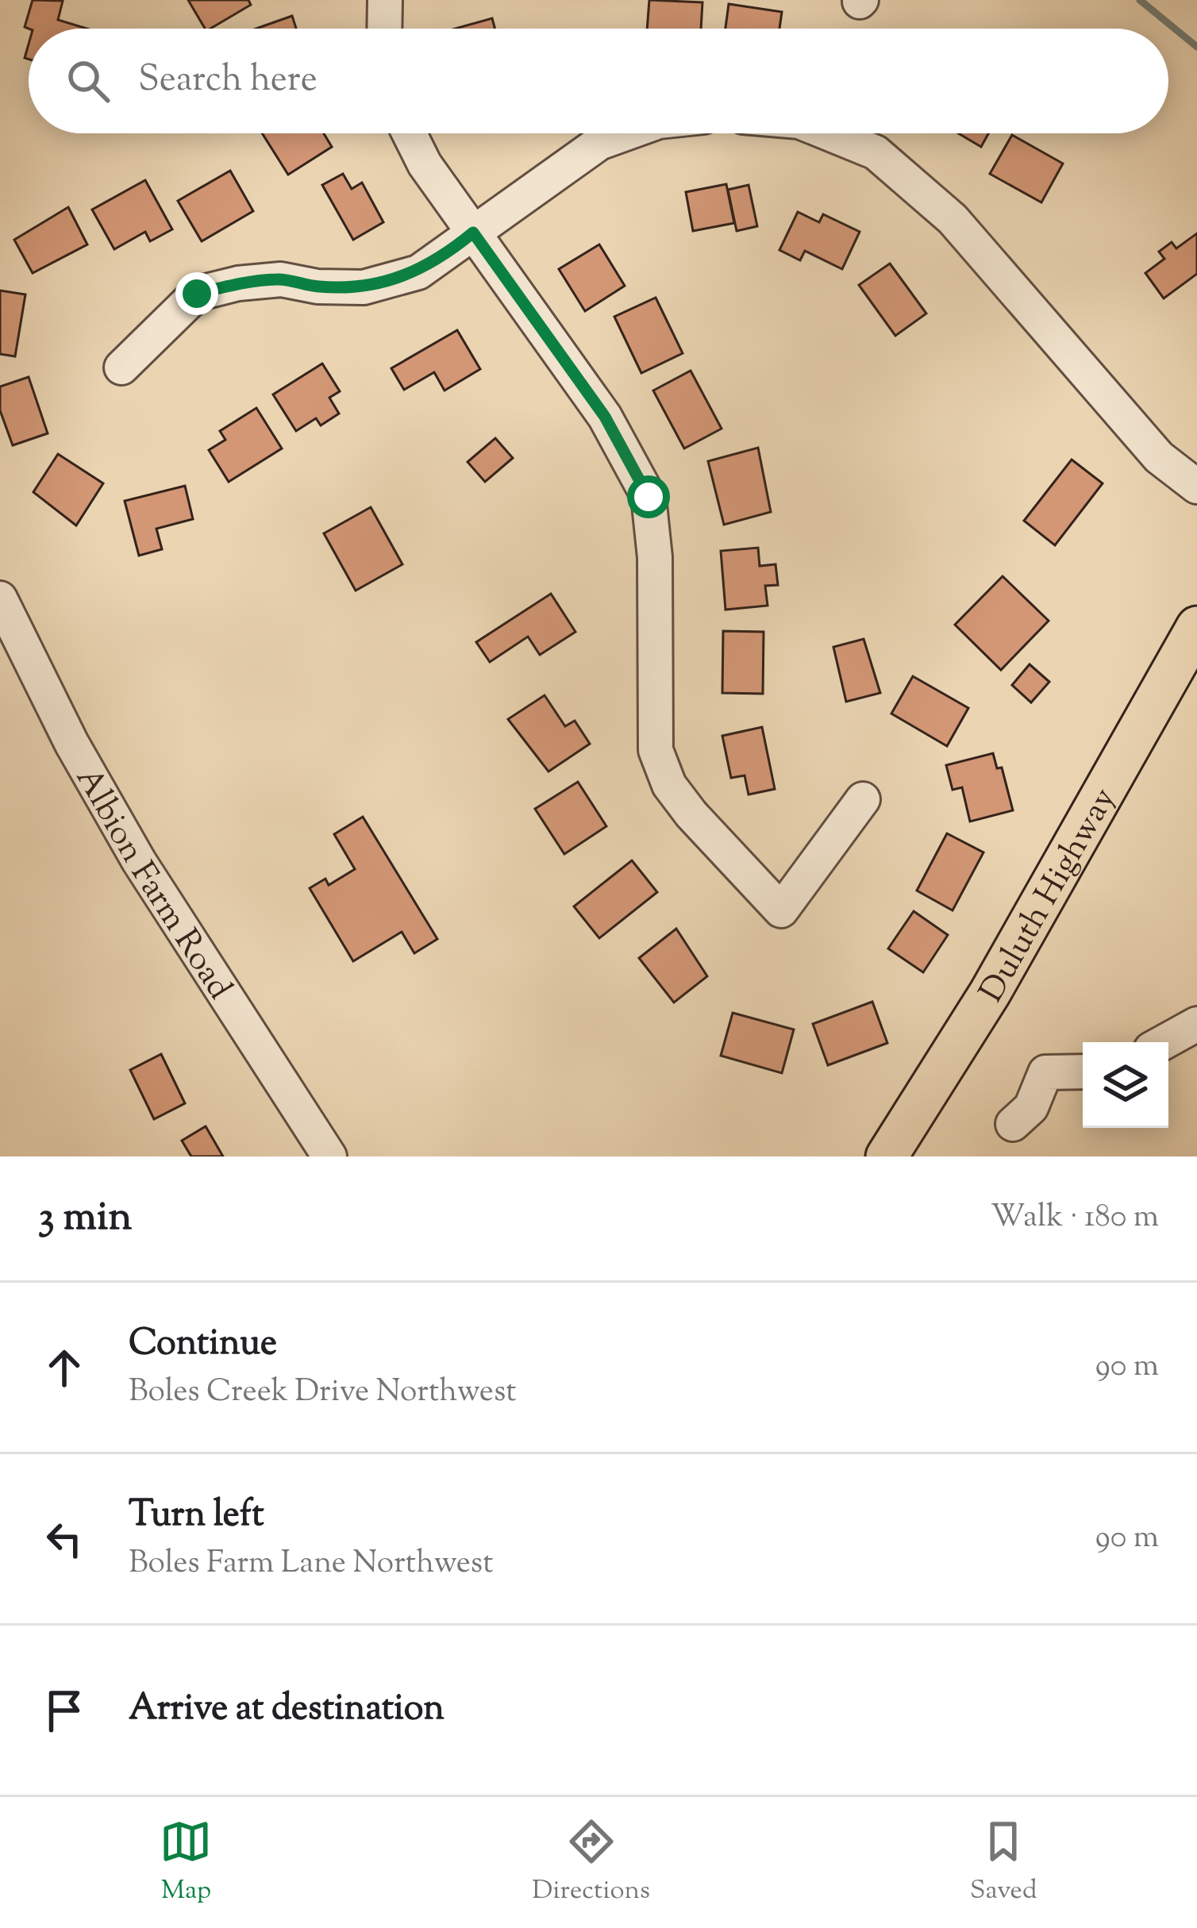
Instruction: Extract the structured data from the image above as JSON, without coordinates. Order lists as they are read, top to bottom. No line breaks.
{"streets":{"main road":["Duluth Highway"],"street":["Albion Farm Road"]},"page":{"search":"Search here","heading":["3 min","Walk · 180 m"],"list":[["Continue","Boles Creek Drive Northwest","90 m"],["Turn left","Boles Farm Lane Northwest","90 m"],"Arrive at destination"],"nav":["Map","Directions","Saved"]}}
